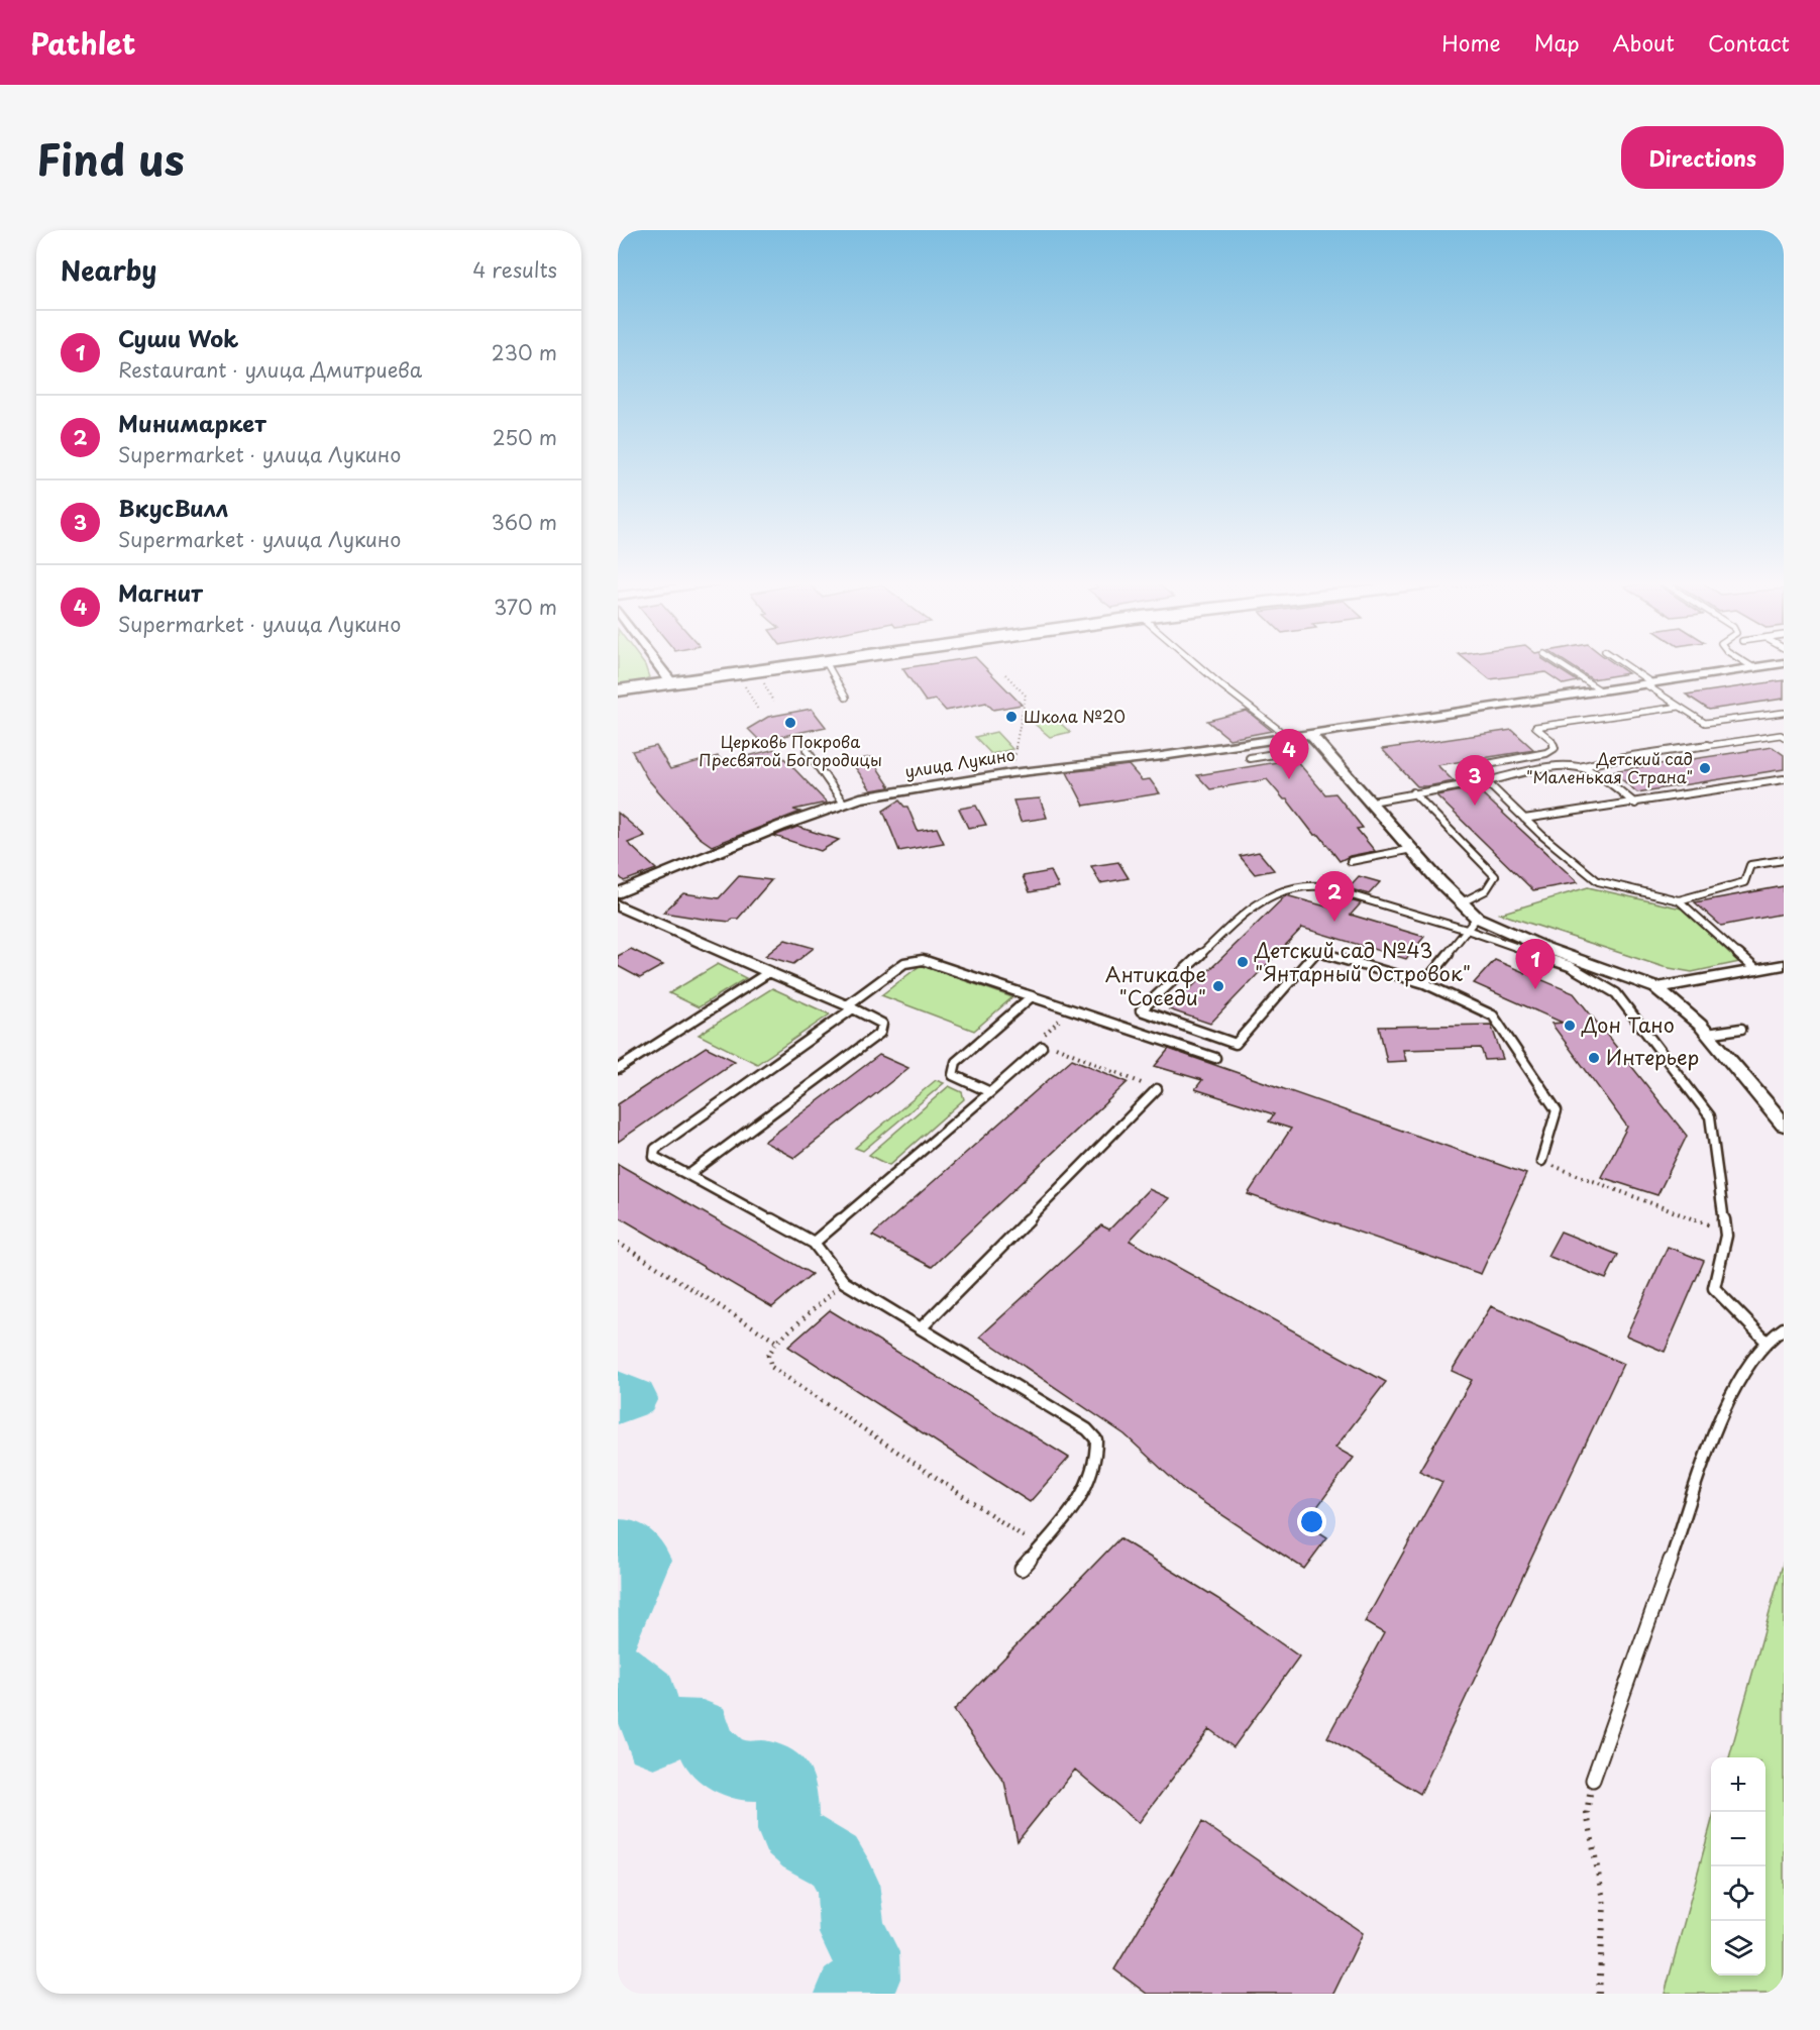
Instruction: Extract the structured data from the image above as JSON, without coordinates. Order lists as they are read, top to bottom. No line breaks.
{"streets":{"street":["улица Лукино"]},"places":["Школа №20","Церковь Покрова Пресвятой Богородицы","Детский сад \"Маленькая Страна\"","Детский сад №43 \"Янтарный Островок\"","Антикафе \"Соседи\"","Дон Тано","Интерьер"],"page":{"header":"Pathlet","nav":["Home","Map","About","Contact"],"title":"Find us","buttons":"Directions","heading":["Nearby","4 results"],"list":[{"mark":"1","name":"Суши Wok","note":"Restaurant · улица Дмитриева","value":"230 m"},{"mark":"2","name":"Минимаркет","note":"Supermarket · улица Лукино","value":"250 m"},{"mark":"3","name":"ВкусВилл","note":"Supermarket · улица Лукино","value":"360 m"},{"mark":"4","name":"Магнит","note":"Supermarket · улица Лукино","value":"370 m"}],"pins":["4","3","2","1"],"map_buttons":["+","−"]}}
